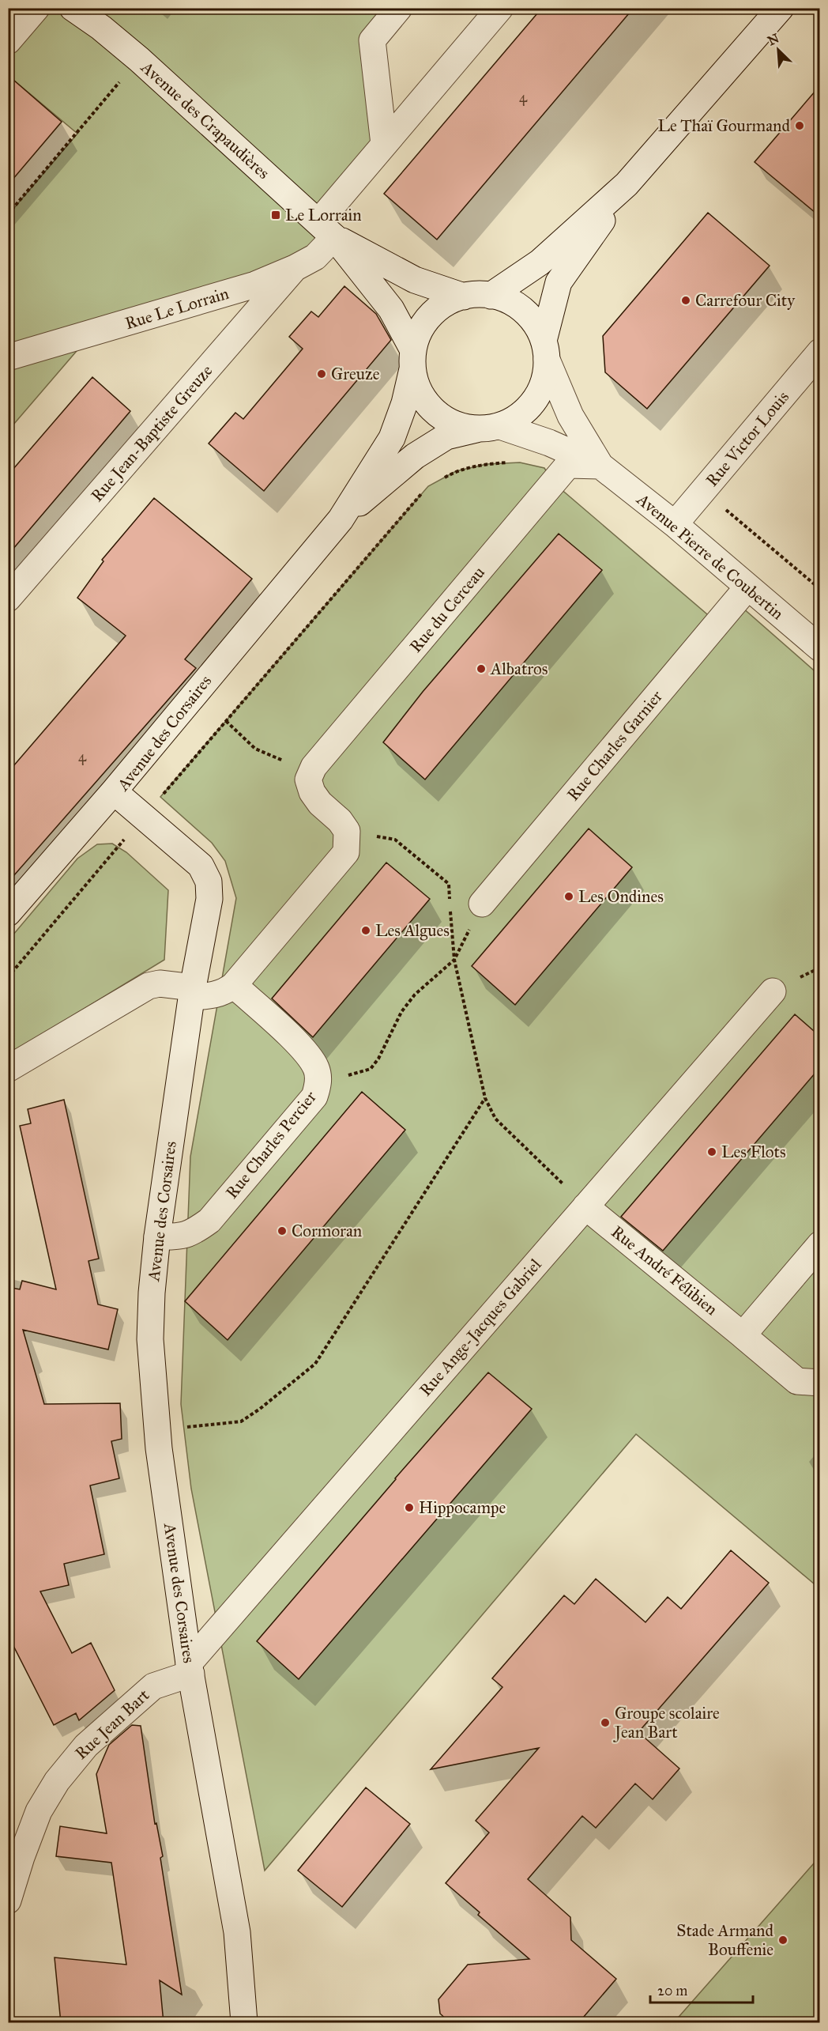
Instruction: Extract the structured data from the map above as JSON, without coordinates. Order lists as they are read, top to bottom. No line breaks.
{"streets":{"street":["Avenue des Crapaudières","Rue Le Lorrain","Rue Jean-Baptiste Greuze","Rue Victor Louis","Avenue Pierre de Coubertin","Rue du Cerceau","Avenue des Corsaires","Rue Charles Garnier","Rue Charles Percier","Rue André Félibien","Rue Ange-Jacques Gabriel","Rue Jean Bart"]},"crossings":[["Avenue des Crapaudières","Rue Le Lorrain"],["Avenue des Crapaudières","Avenue Pierre de Coubertin"],["Avenue des Crapaudières","Avenue des Corsaires"],["Rue Le Lorrain","Rue Jean-Baptiste Greuze"],["Rue Victor Louis","Avenue Pierre de Coubertin"],["Avenue Pierre de Coubertin","Rue du Cerceau"],["Avenue Pierre de Coubertin","Avenue des Corsaires"],["Avenue Pierre de Coubertin","Rue Charles Garnier"],["Avenue des Corsaires","Rue Charles Percier"],["Avenue des Corsaires","Rue Ange-Jacques Gabriel"],["Avenue des Corsaires","Rue Jean Bart"],["Rue André Félibien","Rue Ange-Jacques Gabriel"],["Rue Ange-Jacques Gabriel","Rue Jean Bart"]],"places":{"other":["Le Thaï Gourmand","Carrefour City","Greuze","Albatros","Les Ondines","Les Algues","Les Flots","Cormoran","Hippocampe","Groupe scolaire Jean Bart","Stade Armand Bouffenie"],"transit":["Le Lorrain"]},"house_numbers":["4","4"],"scale_bar":"20 m","north":"top left"}
